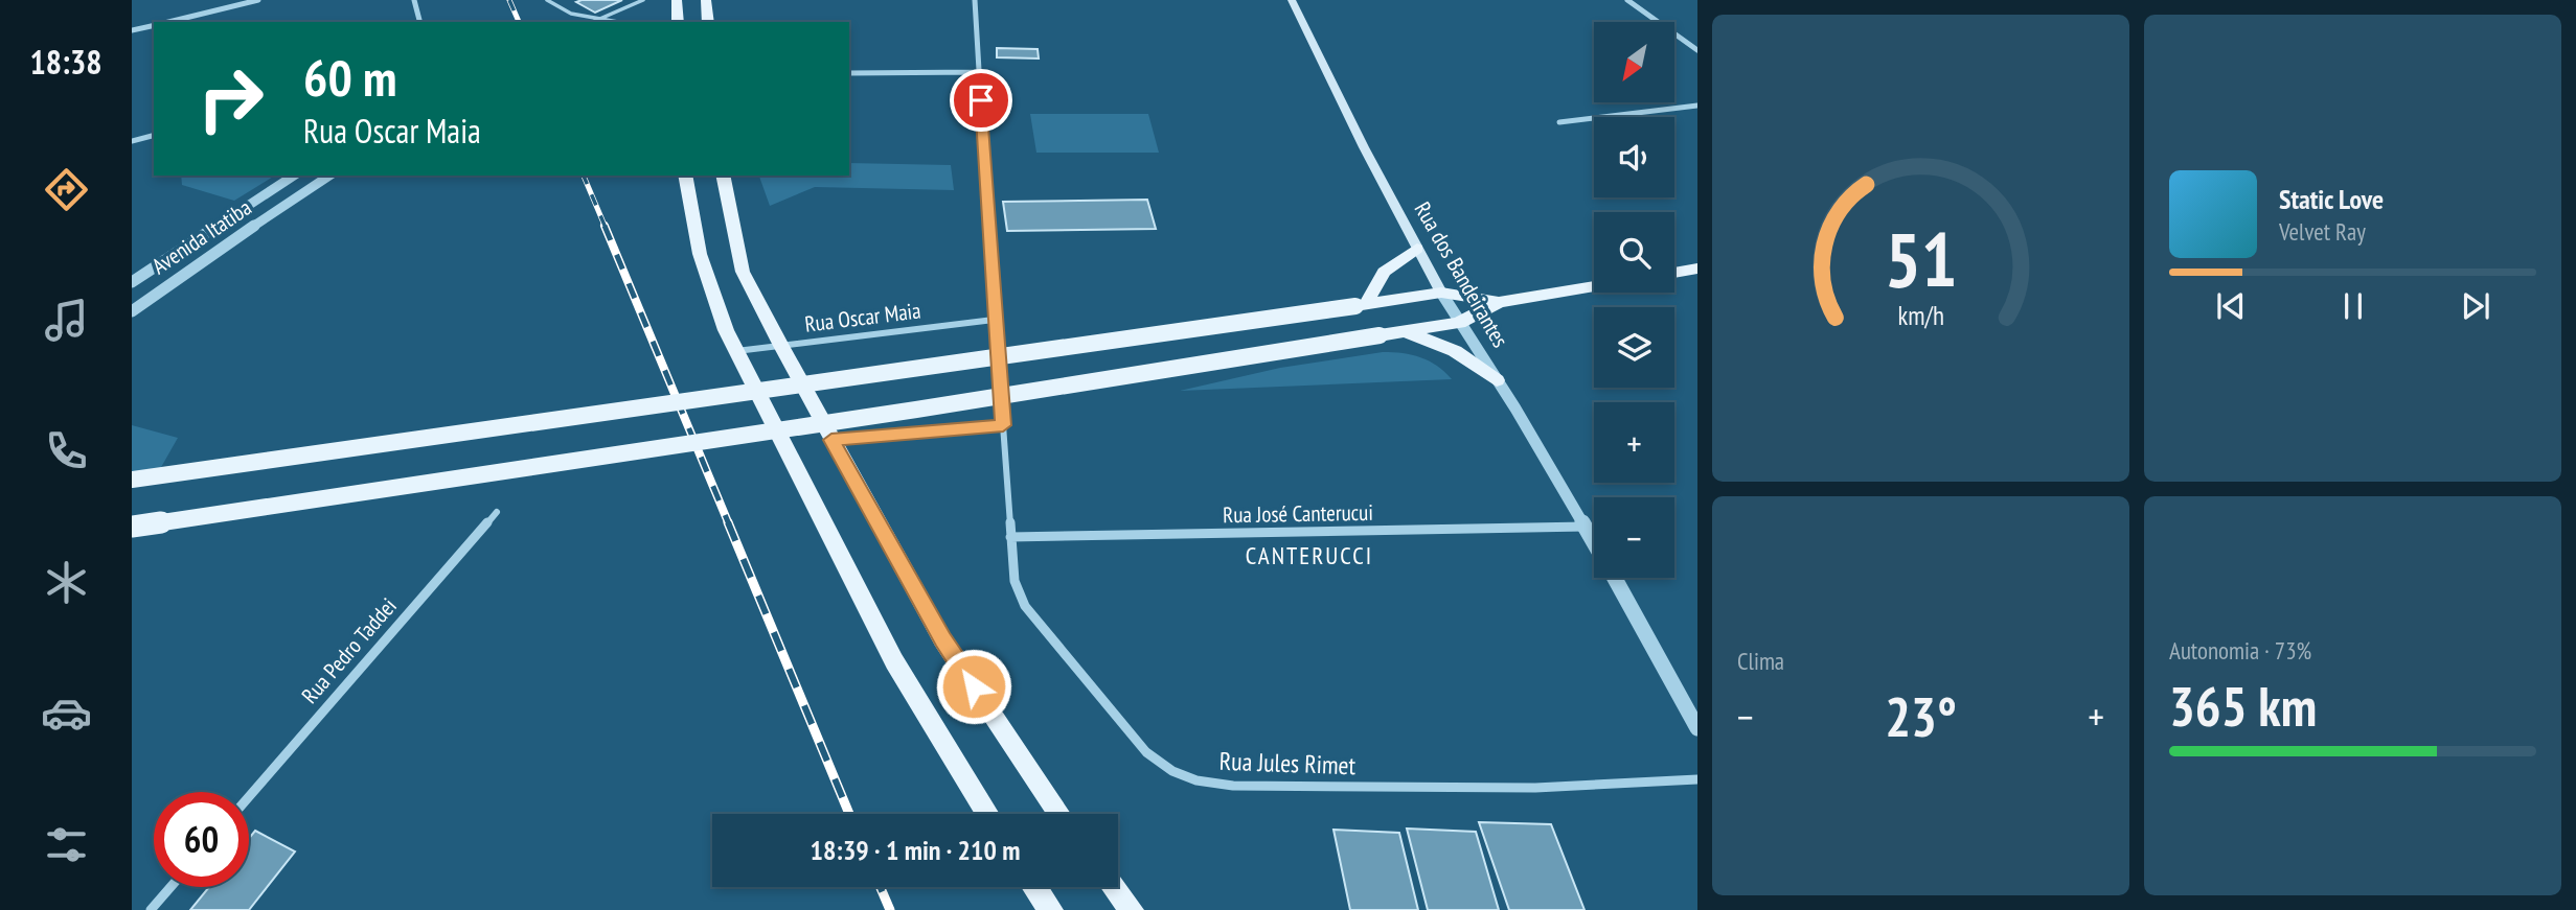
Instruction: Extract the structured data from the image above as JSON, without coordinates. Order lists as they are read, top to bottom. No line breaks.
{"streets":{"main road":["Rua dos Bandeirantes"],"street":["Avenida Itatiba","Rua Oscar Maia","Rua José Canterucui","Rua Pedro Taddei","Rua Jules Rimet"]},"crossings":[["Rua dos Bandeirantes","Rua José Canterucui"],["Rua Oscar Maia","Rua Jules Rimet"],["Rua José Canterucui","Rua Jules Rimet"]],"districts":["CANTERUCCI"],"north":"bottom left","page":{"tabs":"18:38","map_buttons":["+","−"],"turn":["60 m","Rua Oscar Maia"],"song":["Static Love","Velvet Ray"],"tile":["Clima",["Autonomia · 73%","365 km"]],"heat":["−","23°","+"],"limit":"60","trip":"18:39 · 1 min · 210 m","gauge":["51","km/h"]}}
